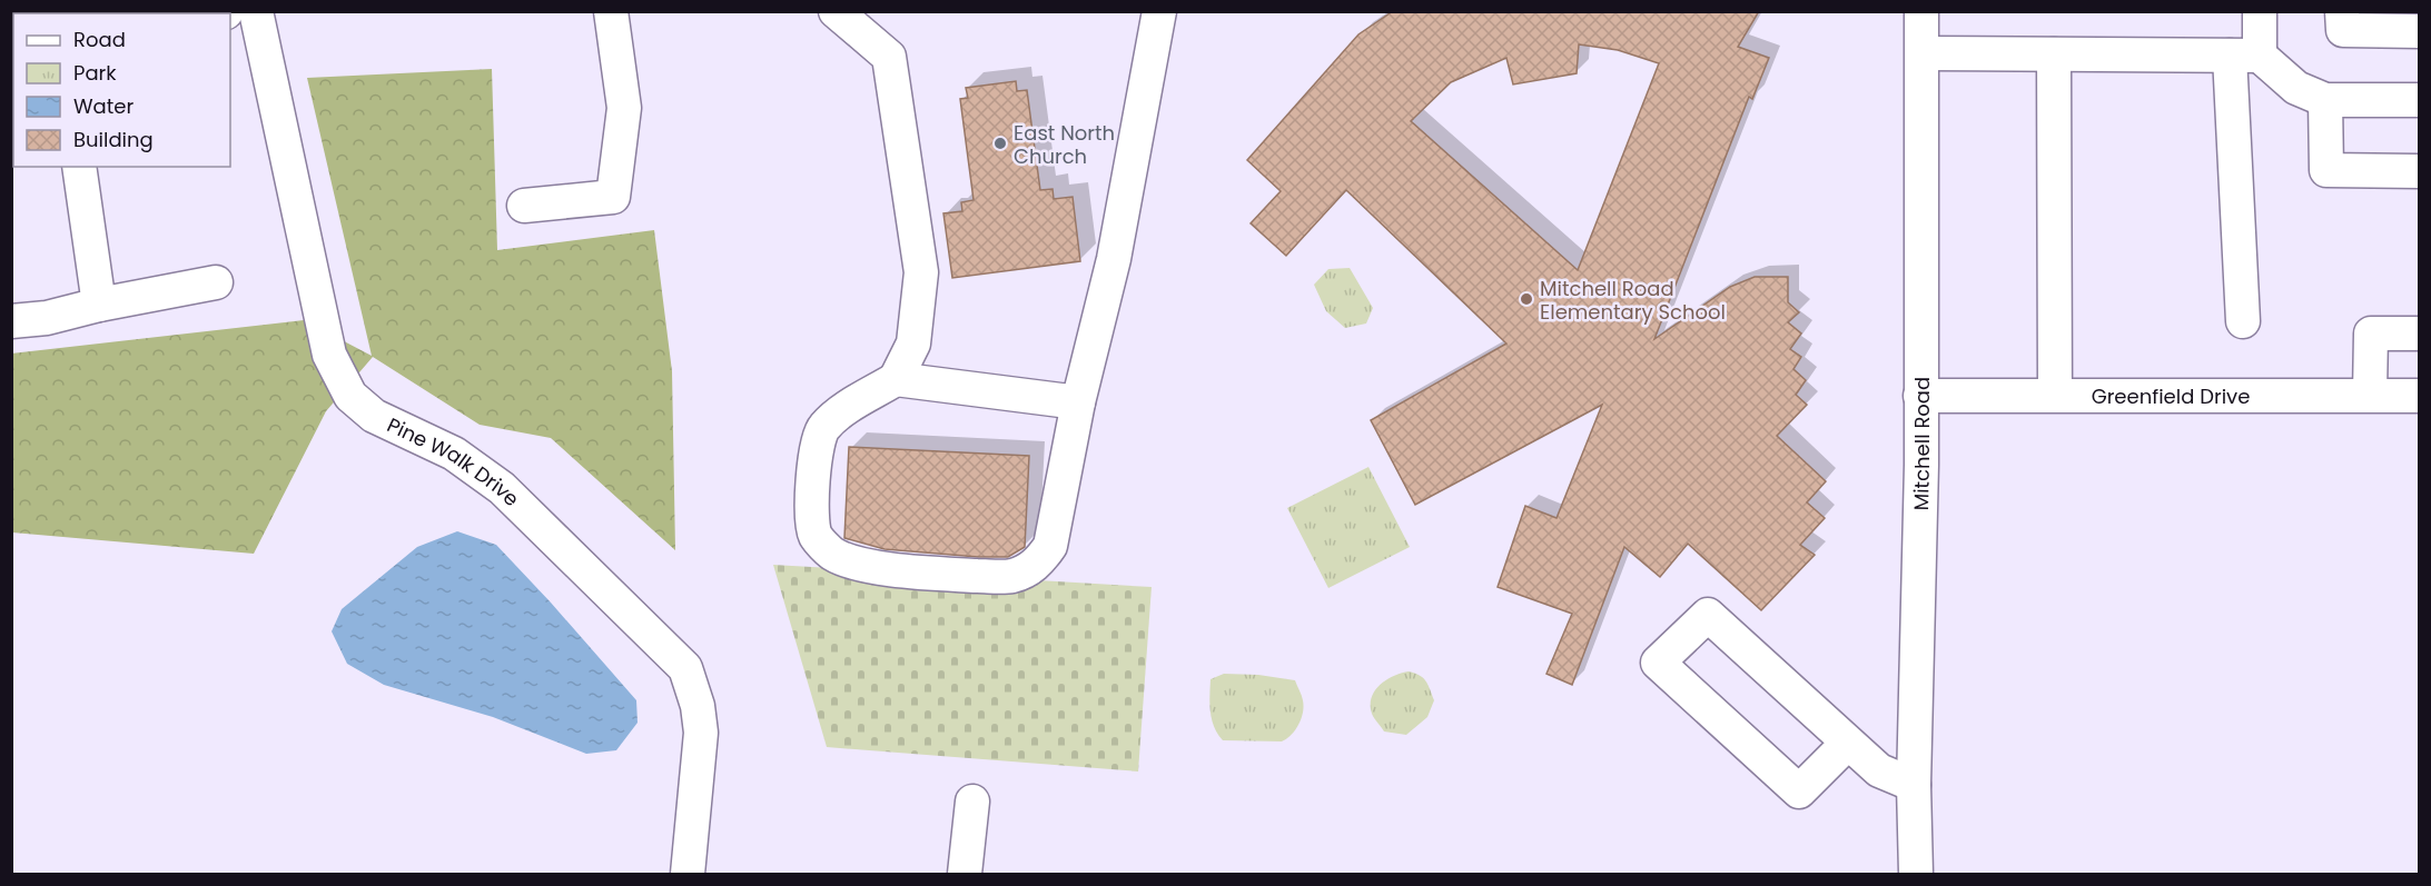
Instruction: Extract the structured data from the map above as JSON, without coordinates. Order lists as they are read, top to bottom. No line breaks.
{"streets":{"street":["Greenfield Drive","Mitchell Road","Pine Walk Drive"]},"crossings":[["Greenfield Drive","Mitchell Road"]],"places":["East North Church","Mitchell Road Elementary School"],"legend":["Road","Park","Water","Building"]}
